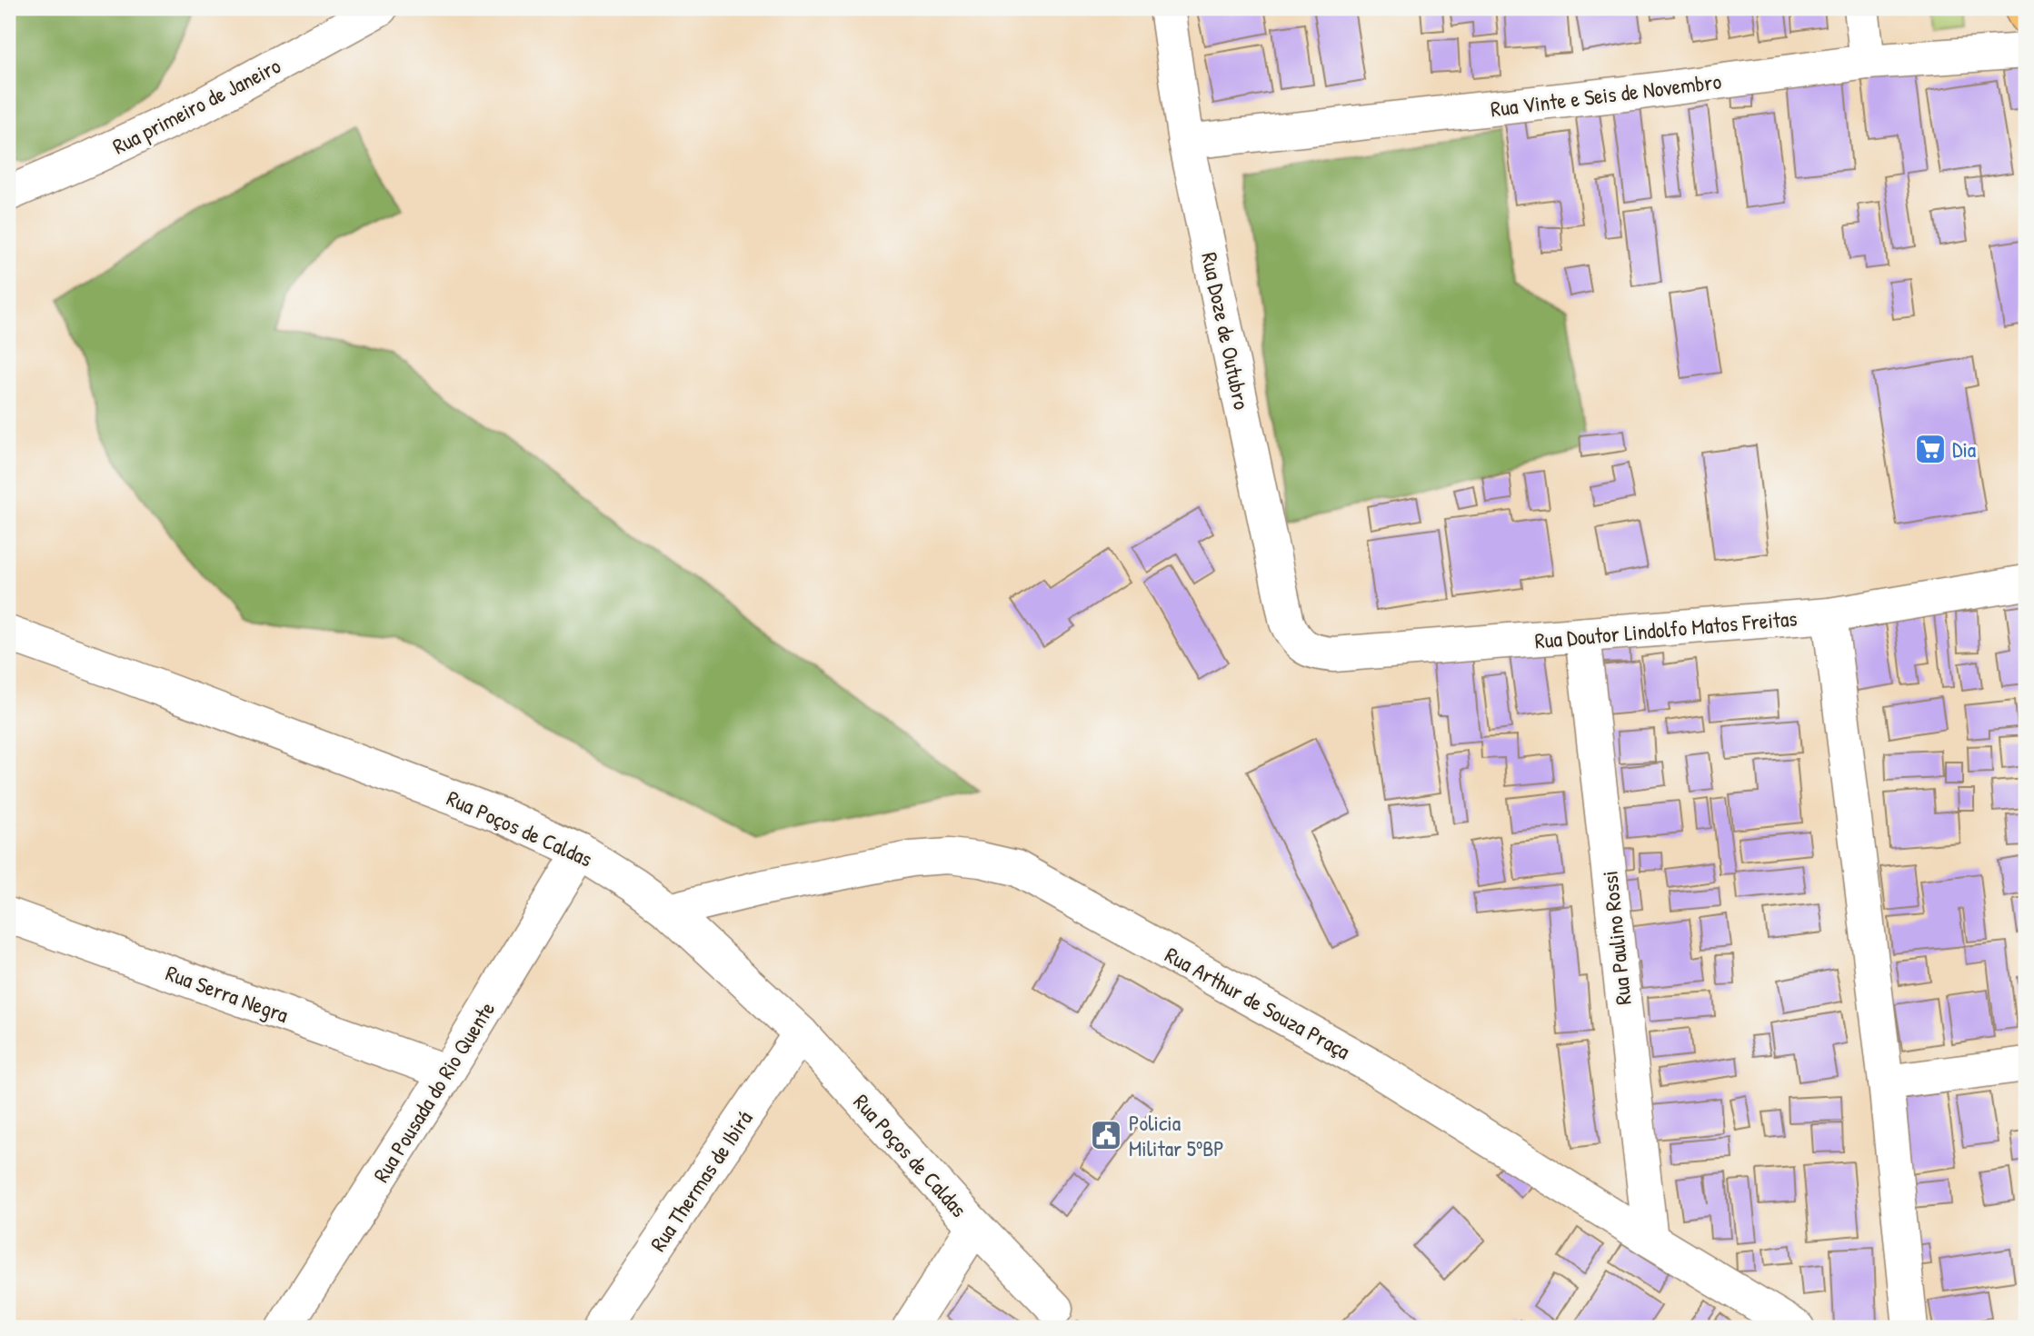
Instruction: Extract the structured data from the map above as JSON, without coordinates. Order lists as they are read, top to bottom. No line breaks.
{"streets":{"street":["Rua Vinte e Seis de Novembro","Rua primeiro de Janeiro","Rua Doze de Outubro","Rua Doutor Lindolfo Matos Freitas","Rua Poços de Caldas","Rua Paulino Rossi","Rua Serra Negra","Rua Arthur de Souza Praça","Rua Pousada do Rio Quente","Rua Thermas de Ibirá"]},"crossings":[["Rua Vinte e Seis de Novembro","Rua Doze de Outubro"],["Rua Doze de Outubro","Rua Doutor Lindolfo Matos Freitas"],["Rua Doutor Lindolfo Matos Freitas","Rua Paulino Rossi"],["Rua Poços de Caldas","Rua Arthur de Souza Praça"],["Rua Poços de Caldas","Rua Pousada do Rio Quente"],["Rua Poços de Caldas","Rua Thermas de Ibirá"],["Rua Paulino Rossi","Rua Arthur de Souza Praça"],["Rua Serra Negra","Rua Pousada do Rio Quente"]],"places":{"supermarket":["Dia"],"public building":["Policia Militar 5ºBP"]}}
